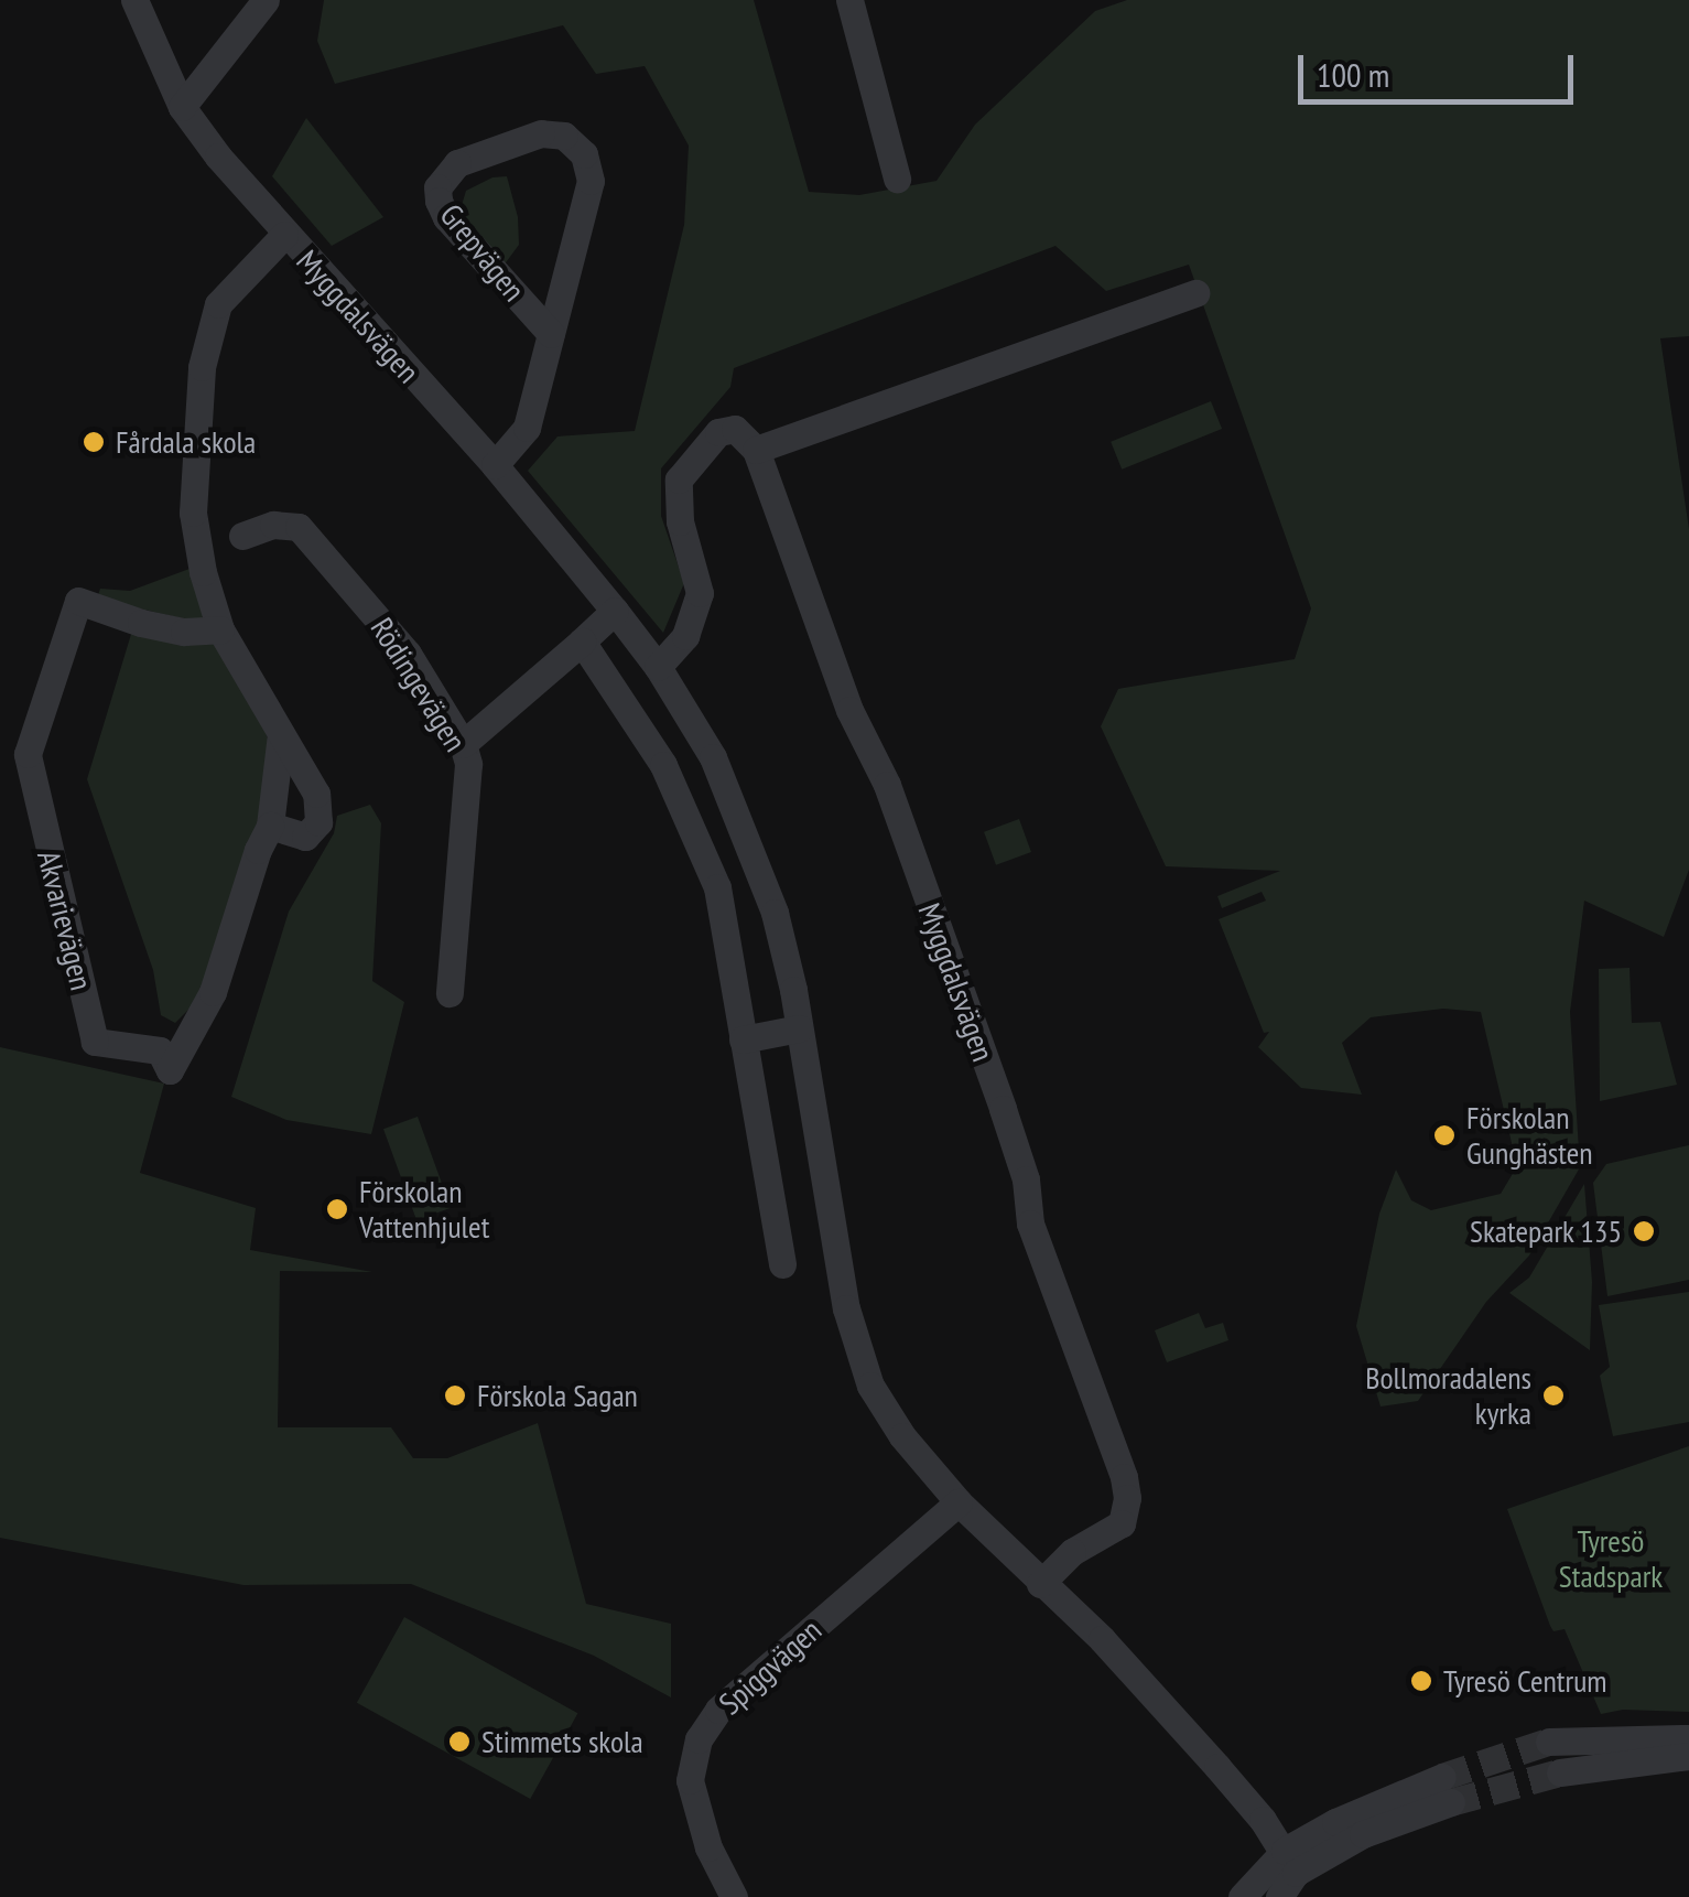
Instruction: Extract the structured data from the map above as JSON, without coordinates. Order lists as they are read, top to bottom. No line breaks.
{"streets":{"street":["Grepvägen","Myggdalsvägen","Rödingevägen","Akvarievägen","Spiggvägen"]},"crossings":[["Grepvägen","Myggdalsvägen"],["Myggdalsvägen","Spiggvägen"]],"parks":["Tyresö Stadspark"],"places":["Fårdala skola","Förskolan Gunghästen","Förskolan Vattenhjulet","Skatepark 135","Förskola Sagan","Bollmoradalens kyrka","Tyresö Centrum","Stimmets skola"],"scale_bar":"100 m"}
